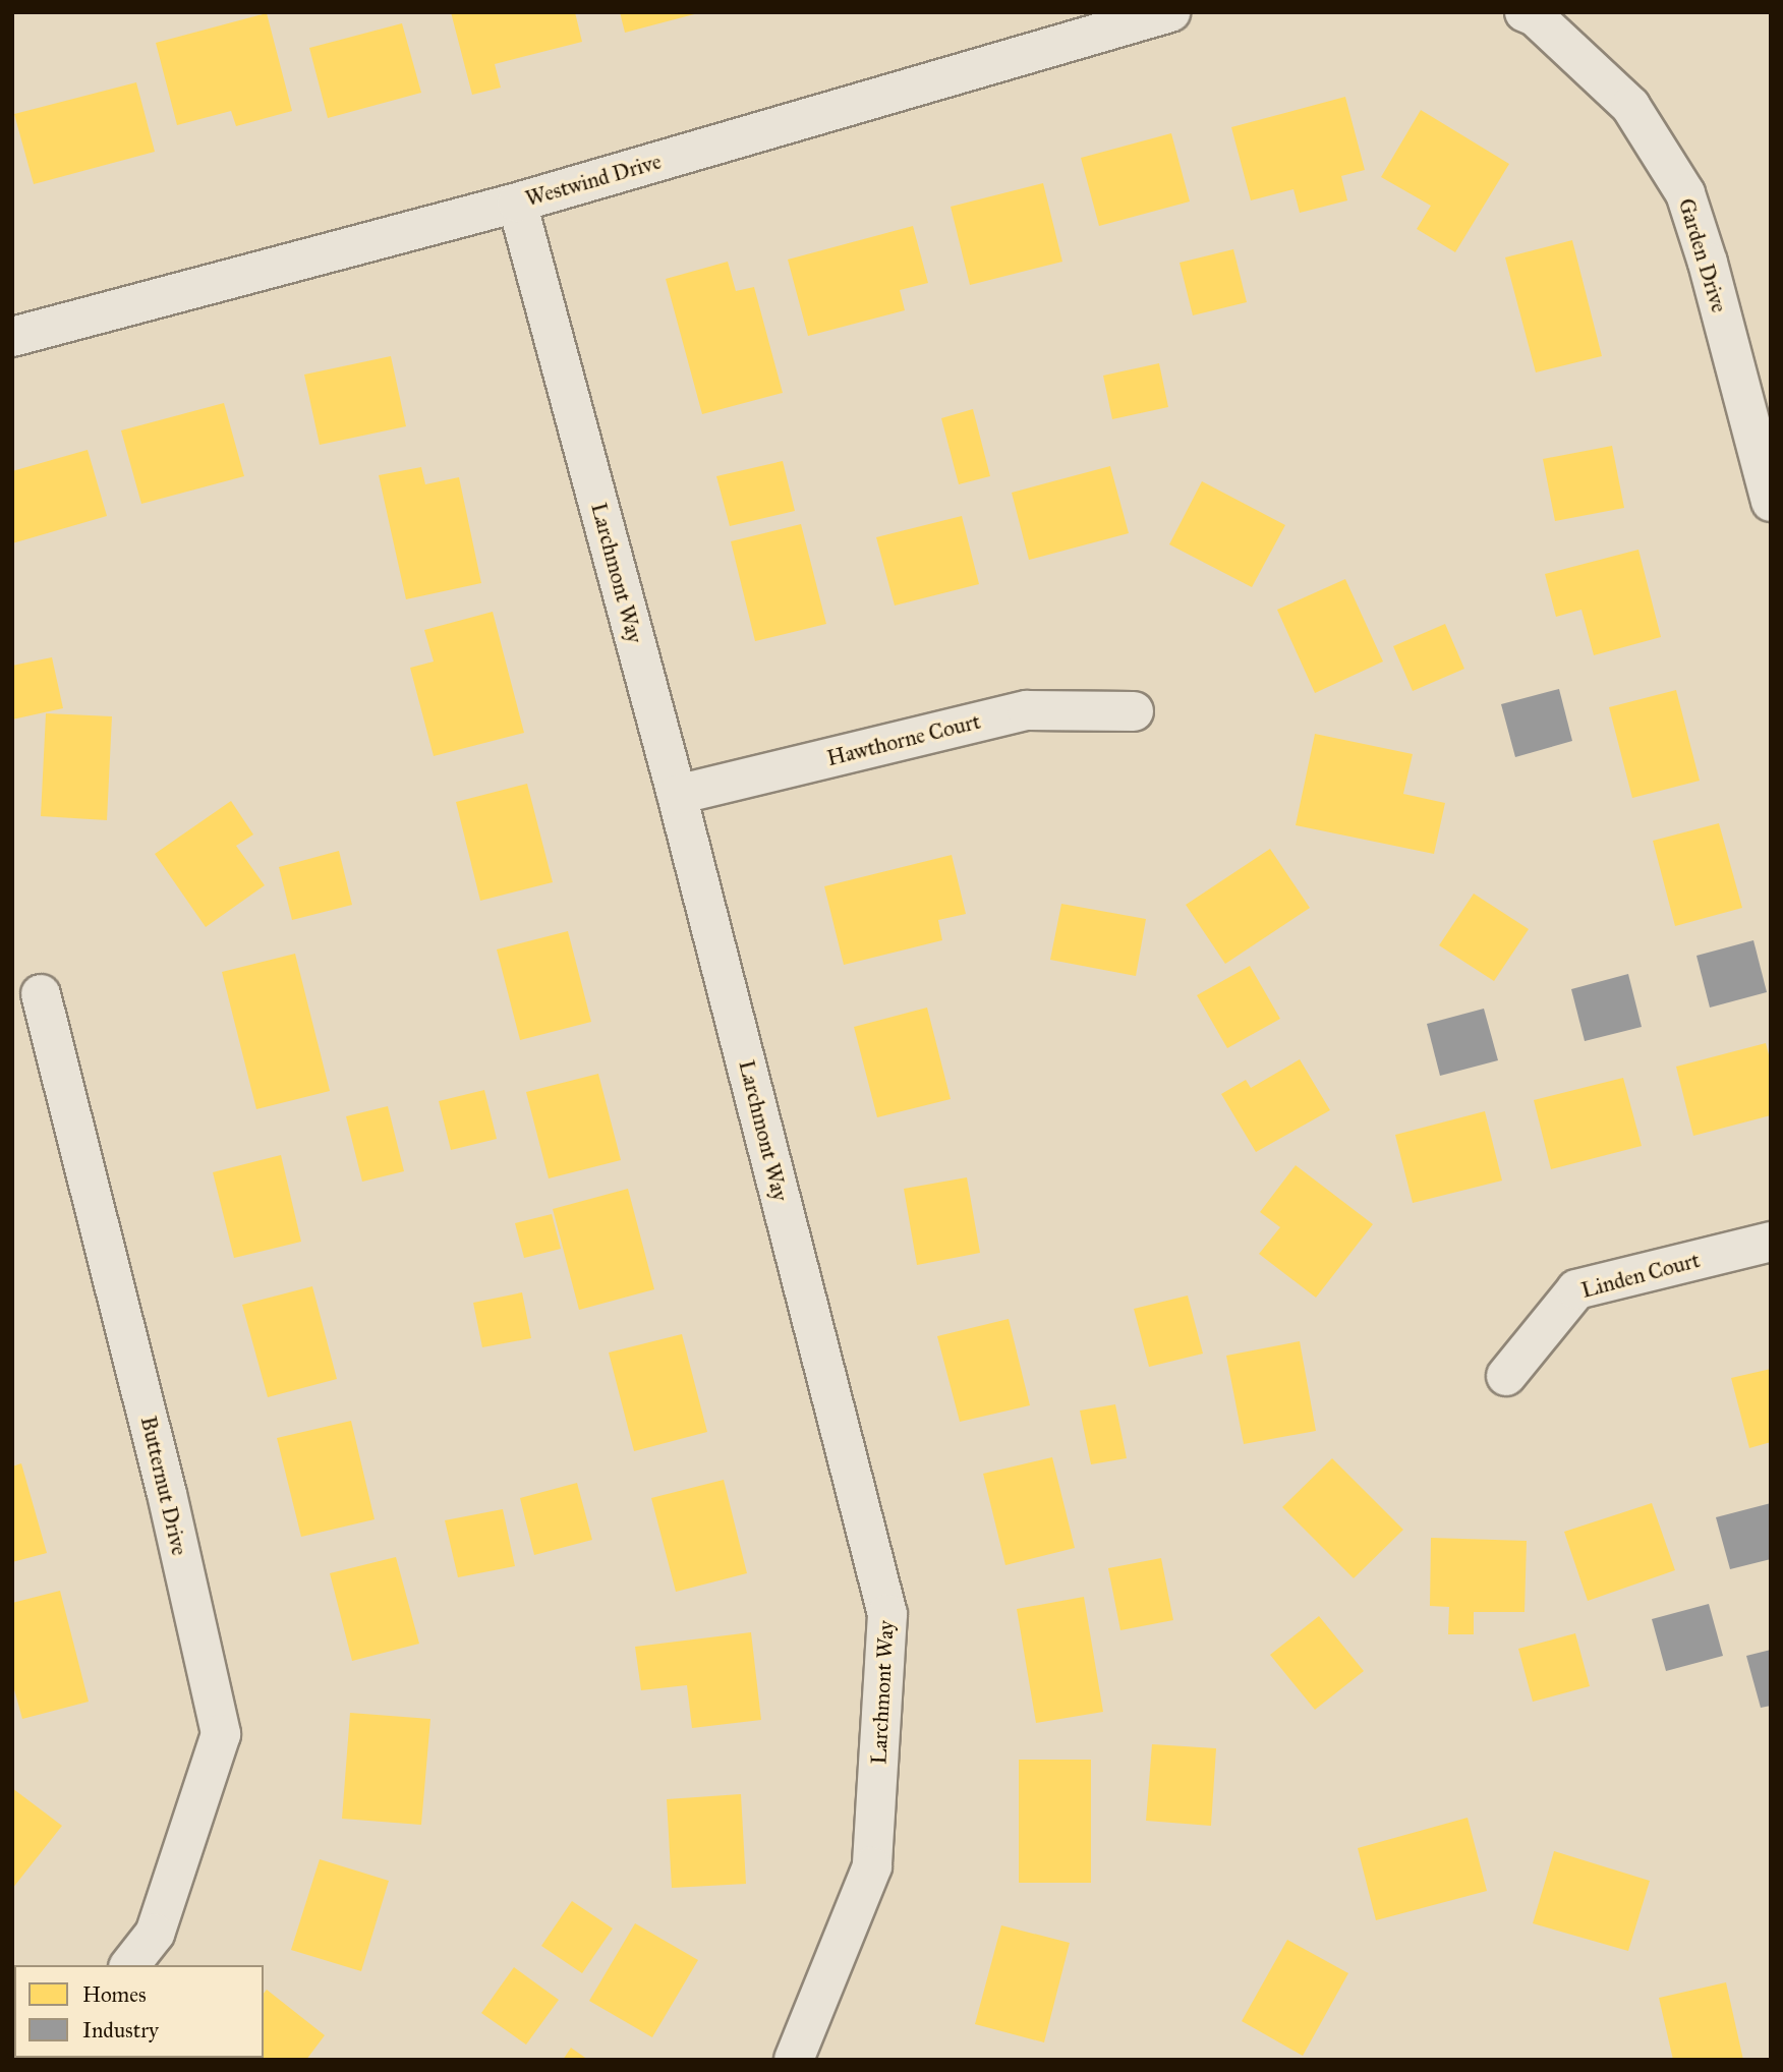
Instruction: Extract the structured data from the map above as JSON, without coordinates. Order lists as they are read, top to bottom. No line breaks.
{"streets":{"street":["Westwind Drive","Garden Drive","Larchmont Way","Hawthorne Court","Linden Court","Butternut Drive"]},"crossings":[["Westwind Drive","Larchmont Way"],["Larchmont Way","Hawthorne Court"]],"legend":["Homes","Industry"]}
